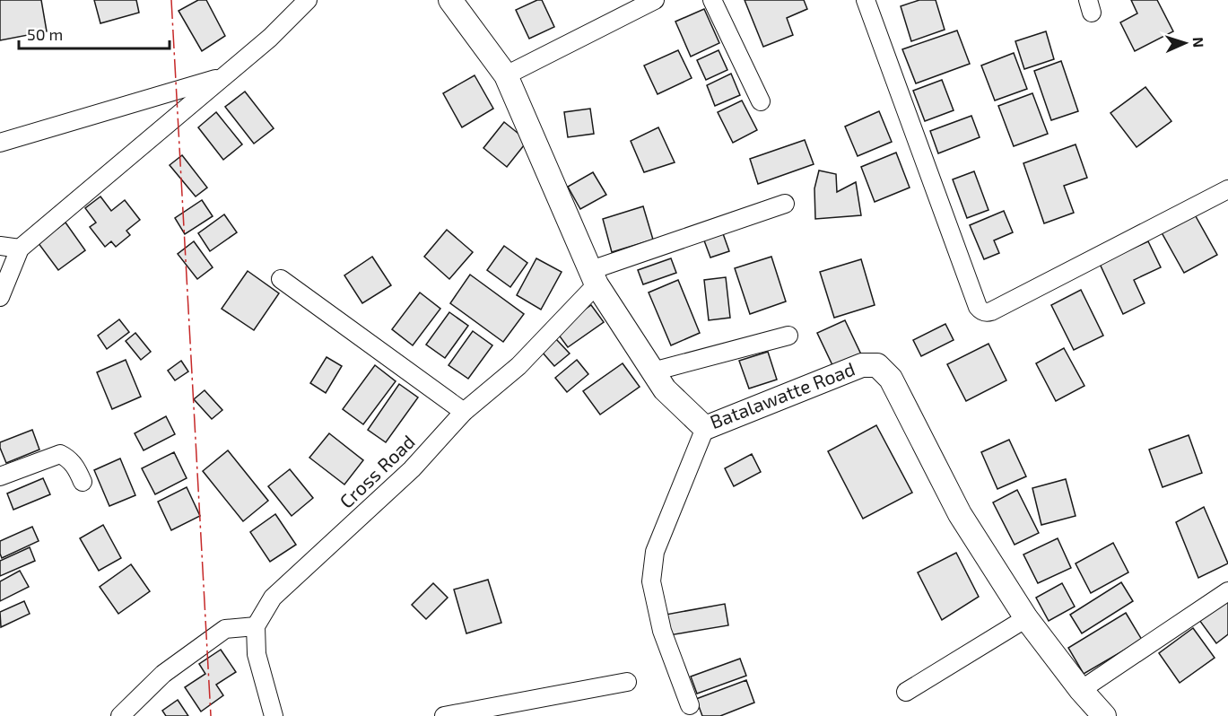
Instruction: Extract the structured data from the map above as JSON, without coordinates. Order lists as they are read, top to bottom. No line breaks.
{"streets":{"street":["Batalawatte Road","Cross Road"]},"crossings":[["Batalawatte Road","Cross Road"]],"scale_bar":"50 m","north":"right"}
